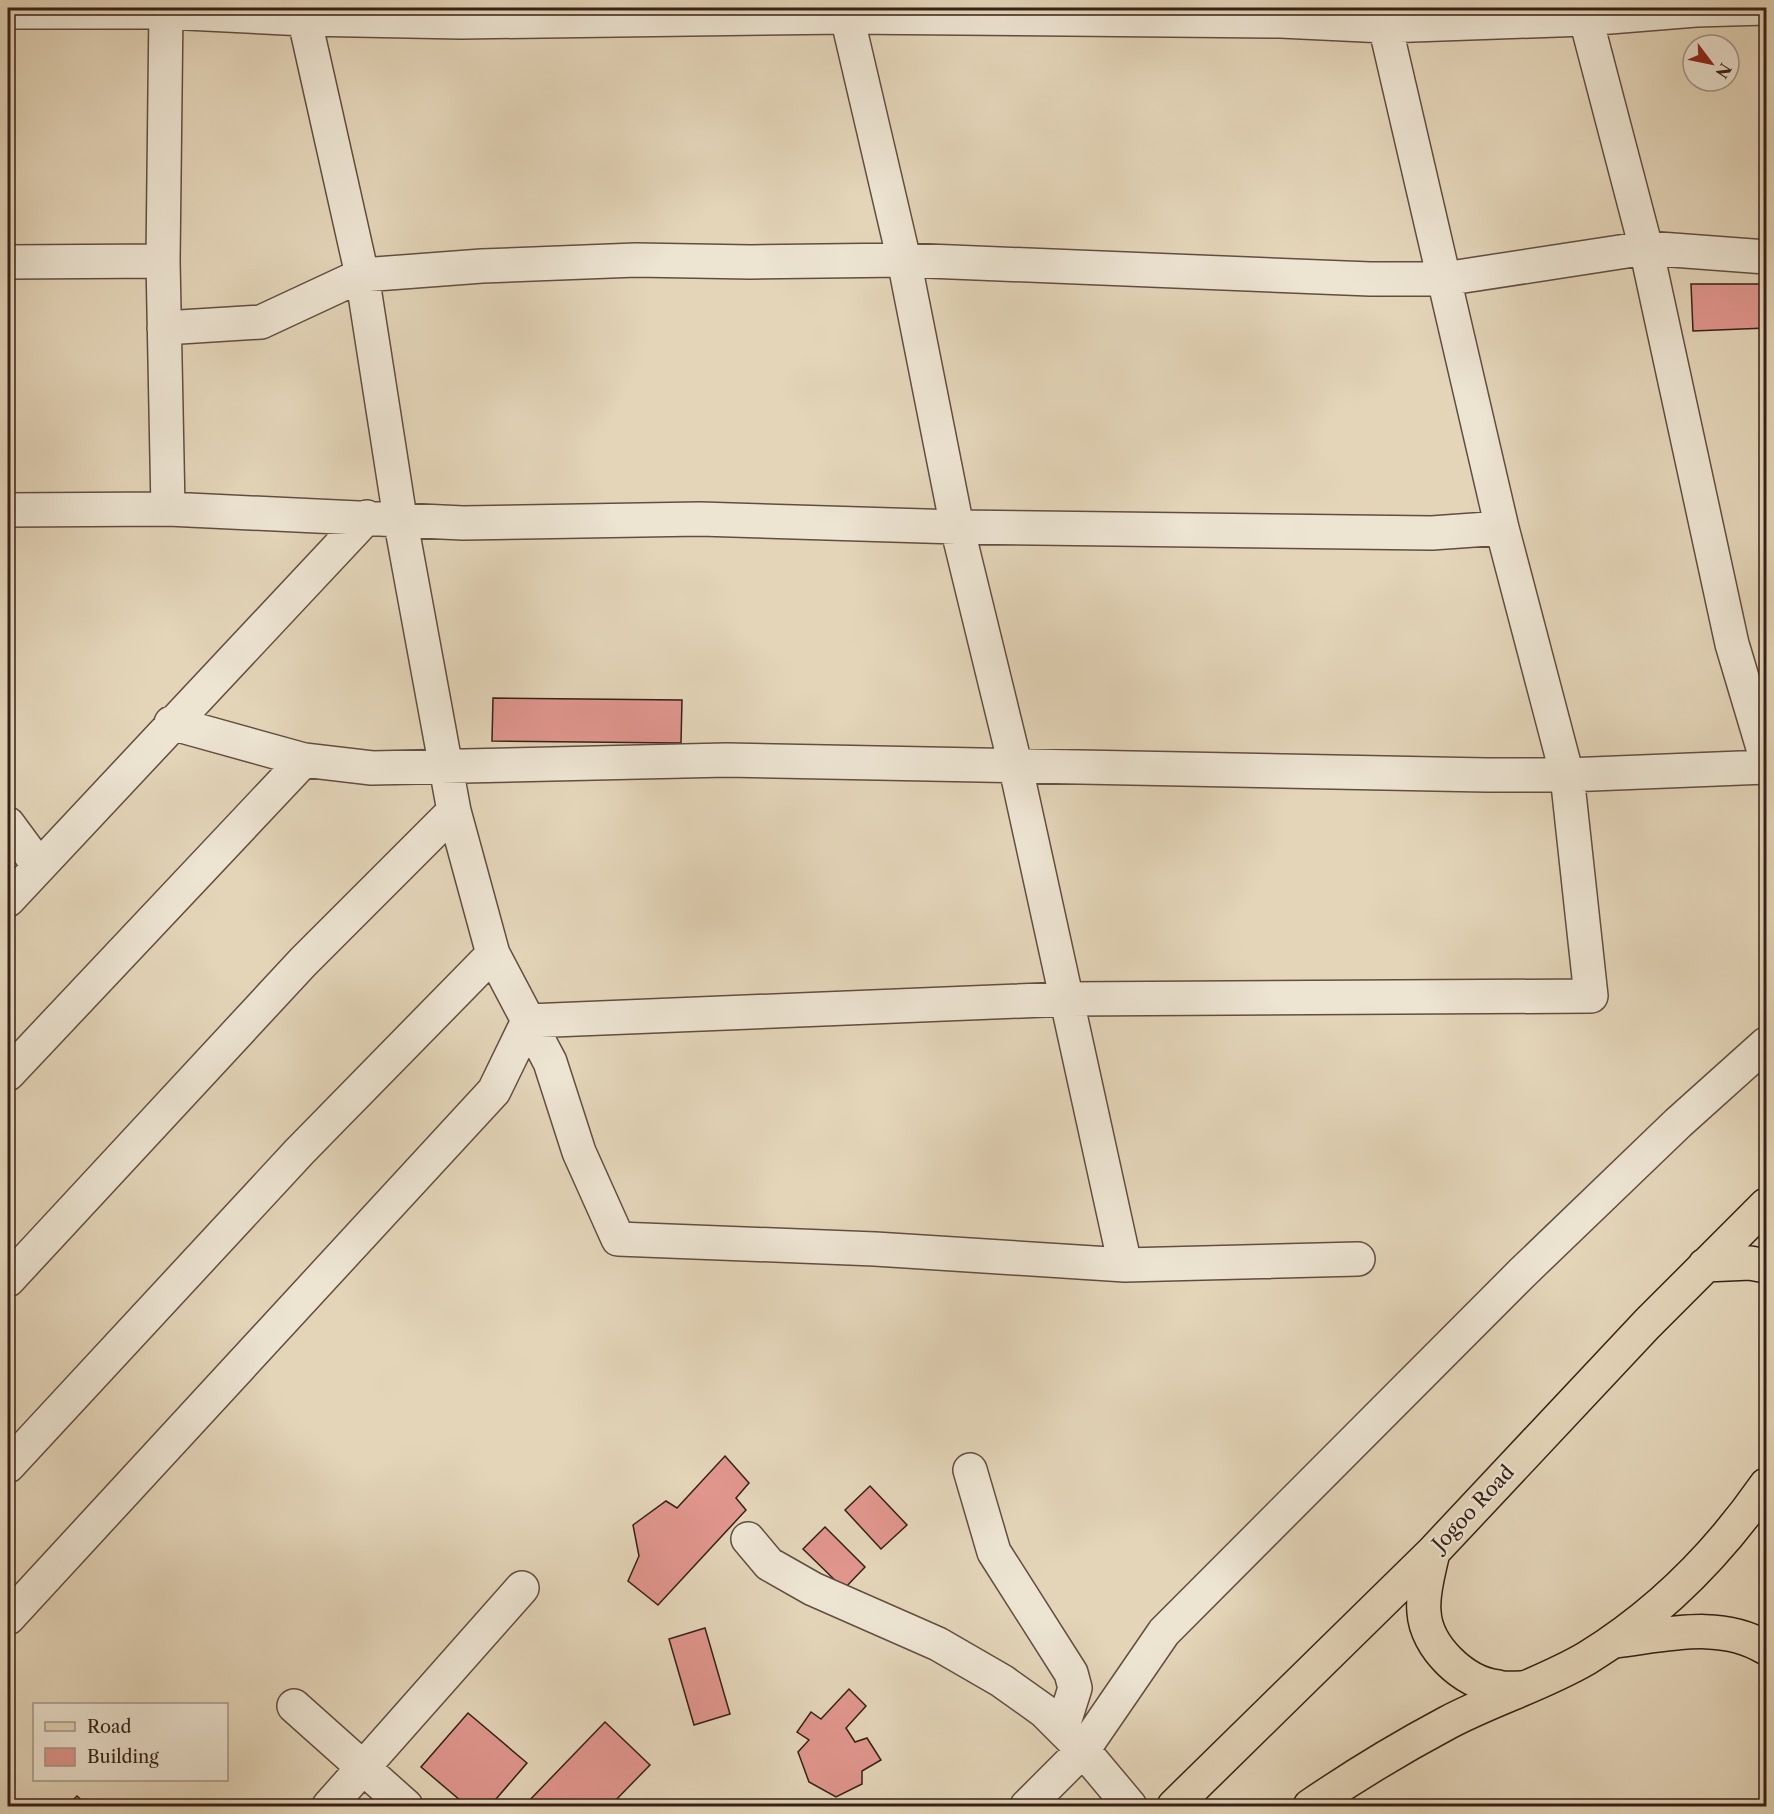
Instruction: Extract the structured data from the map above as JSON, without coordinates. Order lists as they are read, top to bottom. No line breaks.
{"streets":{"main road":["Jogoo Road"]},"legend":["Road","Building"],"north":"bottom right"}
